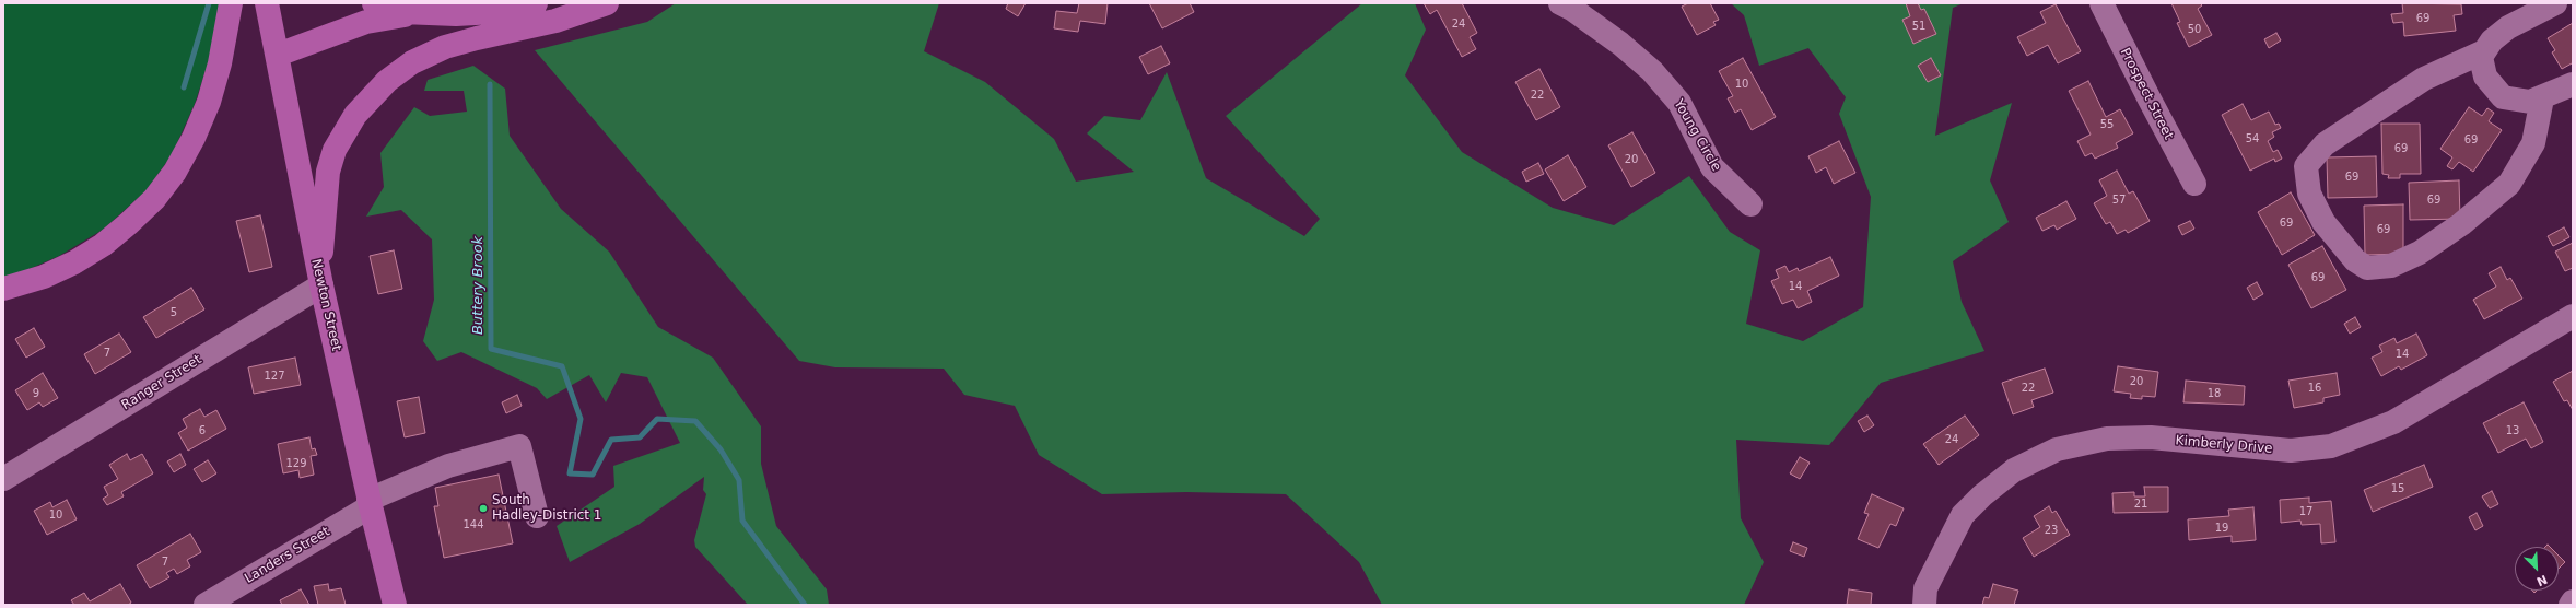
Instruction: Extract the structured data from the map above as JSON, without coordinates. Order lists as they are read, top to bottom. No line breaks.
{"streets":{"main road":["Newton Street"],"street":["Prospect Street","Young Circle","Ranger Street","Kimberly Drive","Landers Street"]},"crossings":[["Newton Street","Ranger Street"],["Newton Street","Landers Street"]],"water":["Buttery Brook"],"places":["South Hadley-District 1"],"house_numbers":["69","24","51","50","10","22","55","54","69","69","20","69","57","69","69","69","69","14","5","7","14","127","20","22","16","9","18","6","13","24","129","15","21","17","10","144","19","23","7"],"north":"bottom right"}
